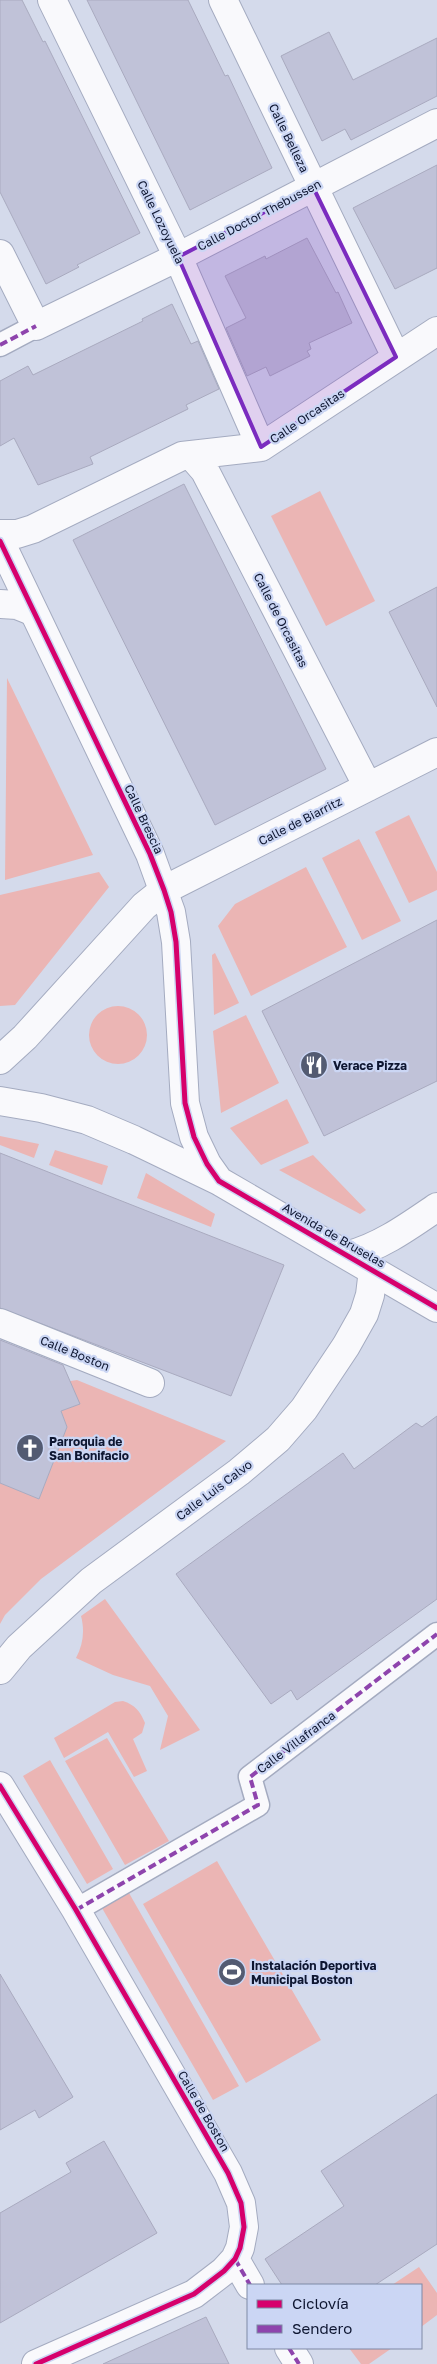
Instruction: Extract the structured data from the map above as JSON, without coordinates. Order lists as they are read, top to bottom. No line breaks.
{"streets":{"street":["Calle Belleza","Calle Doctor Thebussen","Calle Lozoyuela","Calle Orcasitas","Calle de Orcasitas","Calle Brescia","Calle de Biarritz","Avenida de Bruselas","Calle Boston","Calle Luis Calvo","Calle Villafranca","Calle de Boston"]},"crossings":[["Calle Belleza","Calle Doctor Thebussen"],["Calle Belleza","Calle Orcasitas"],["Calle Doctor Thebussen","Calle Lozoyuela"],["Calle Lozoyuela","Calle Orcasitas"],["Calle Orcasitas","Calle de Orcasitas"],["Calle de Orcasitas","Calle de Biarritz"],["Calle Brescia","Calle de Biarritz"],["Calle Brescia","Avenida de Bruselas"],["Avenida de Bruselas","Calle Luis Calvo"],["Calle Villafranca","Calle de Boston"]],"places":{"restaurant":["Verace Pizza"],"church":["Parroquia de San Bonifacio"],"sports":["Instalación Deportiva Municipal Boston"]},"legend":["Ciclovía","Sendero"]}
